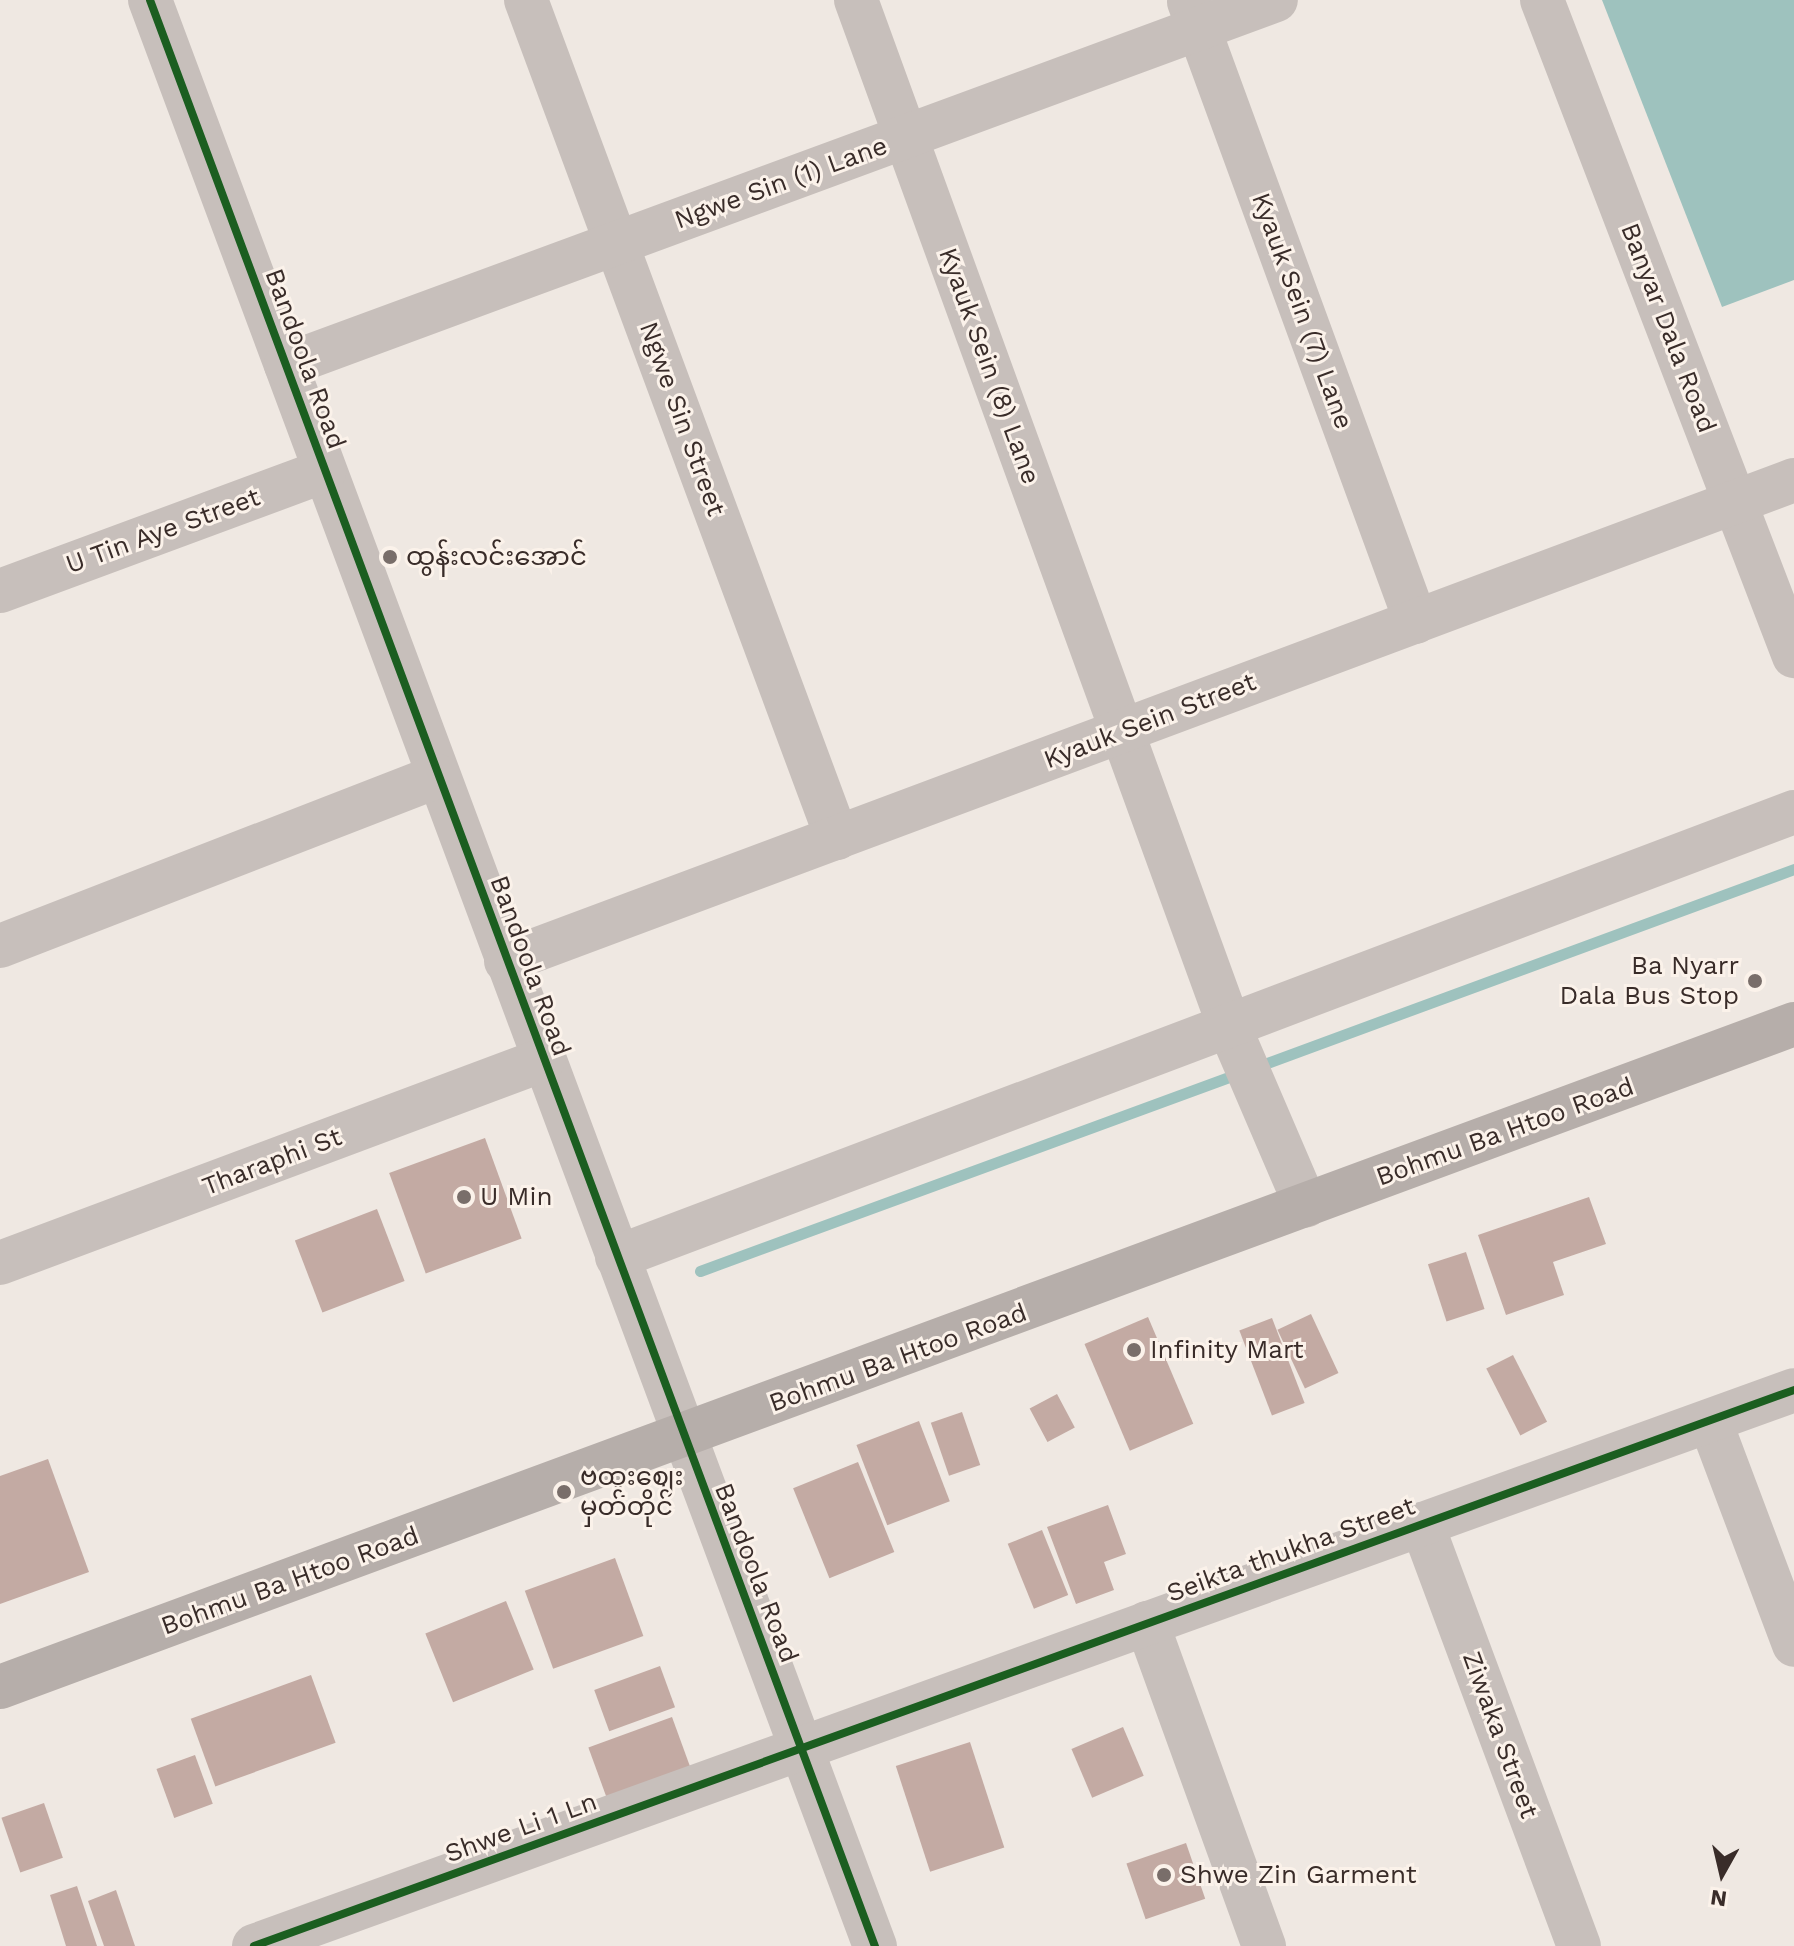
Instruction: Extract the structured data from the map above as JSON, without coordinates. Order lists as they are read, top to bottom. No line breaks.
{"streets":{"main road":["Bohmu Ba Htoo Road"],"street":["Ngwe Sin (1) Lane","Kyauk Sein (7) Lane","Banyar Dala Road","Bandoola Road","Kyauk Sein (8) Lane","Ngwe Sin Street","U Tin Aye Street","Kyauk Sein Street","Tharaphi St","Seikta thukha Street","Ziwaka Street","Shwe Li 1 Ln"]},"crossings":[["Ngwe Sin (1) Lane","Kyauk Sein (7) Lane"],["Ngwe Sin (1) Lane","Bandoola Road"],["Ngwe Sin (1) Lane","Kyauk Sein (8) Lane"],["Ngwe Sin (1) Lane","Ngwe Sin Street"],["Kyauk Sein (7) Lane","Kyauk Sein Street"],["Banyar Dala Road","Kyauk Sein Street"],["Bandoola Road","U Tin Aye Street"],["Bandoola Road","Kyauk Sein Street"],["Bandoola Road","Bohmu Ba Htoo Road"],["Bandoola Road","Tharaphi St"],["Bandoola Road","Seikta thukha Street"],["Bandoola Road","Shwe Li 1 Ln"],["Kyauk Sein (8) Lane","Kyauk Sein Street"],["Kyauk Sein (8) Lane","Bohmu Ba Htoo Road"],["Ngwe Sin Street","Kyauk Sein Street"],["Seikta thukha Street","Ziwaka Street"],["Seikta thukha Street","Shwe Li 1 Ln"]],"places":["ထွန်းလင်းအောင်","Ba Nyarr Dala Bus Stop","U Min","Infinity Mart","ဗထူးဈေး မှတ်တိုင်","Shwe Zin Garment"],"north":"bottom"}
